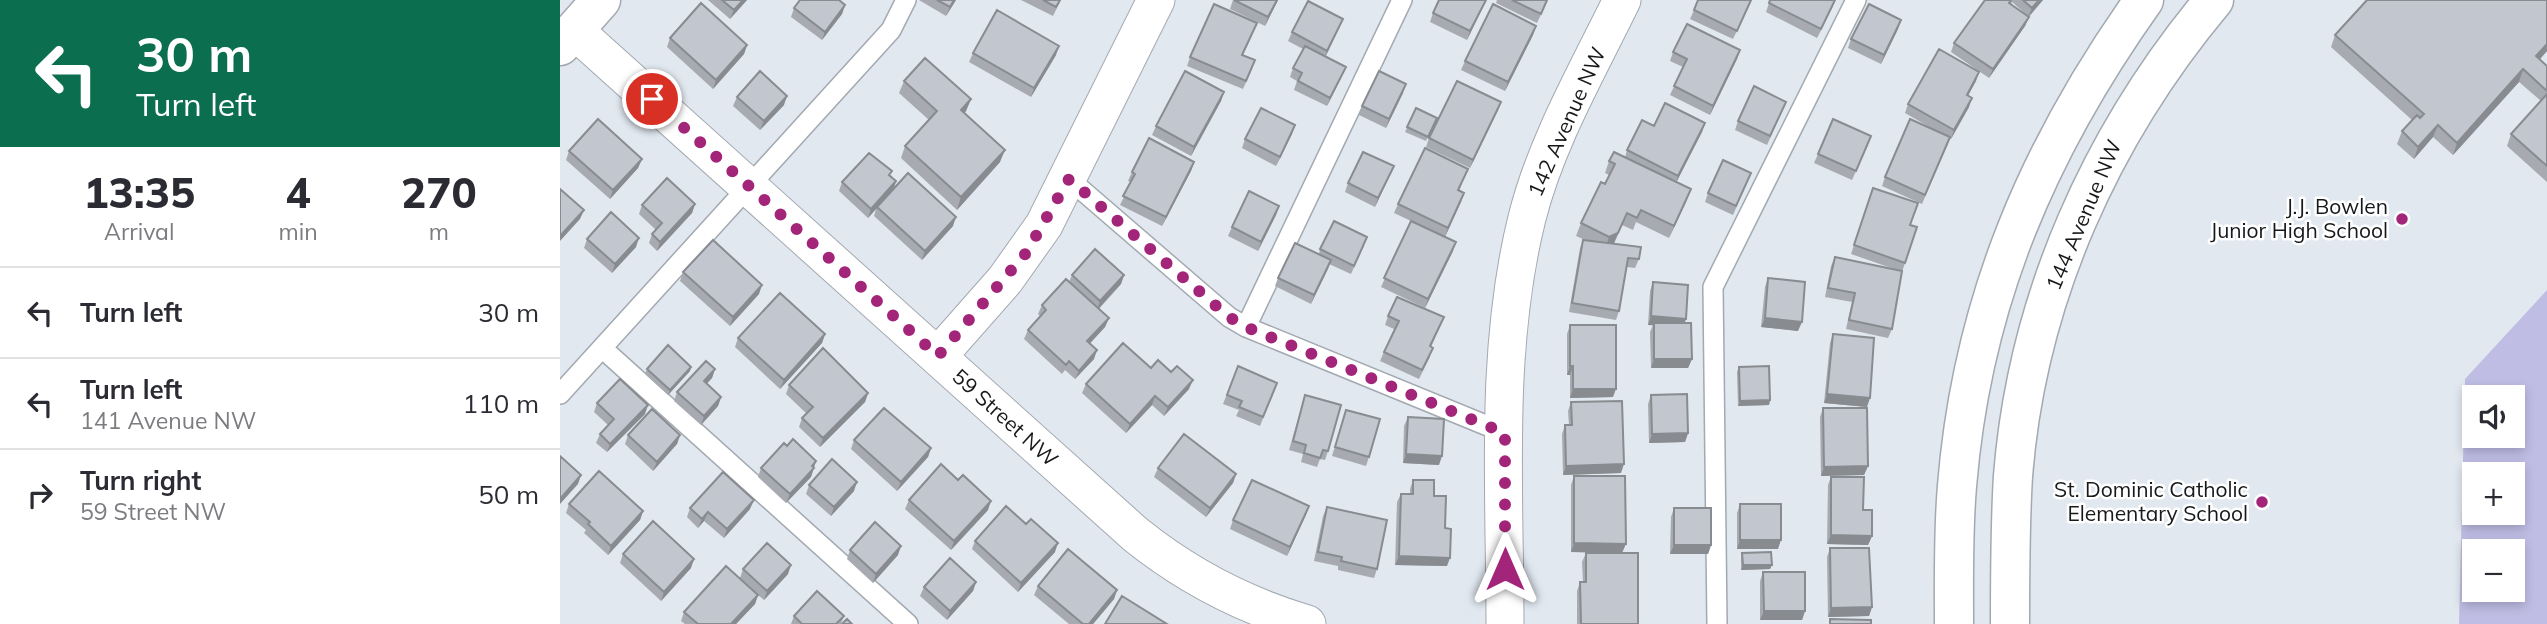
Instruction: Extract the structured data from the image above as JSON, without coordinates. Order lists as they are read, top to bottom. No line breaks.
{"streets":{"street":["142 Avenue NW","144 Avenue NW","59 Street NW"]},"places":["J.J. Bowlen Junior High School","St. Dominic Catholic Elementary School"],"page":{"turn":["30 m","Turn left"],"eta":["13:35","Arrival","4","min","270","m"],"list":[{"name":"Turn left","value":"30 m"},{"name":"Turn left","note":"141 Avenue NW","value":"110 m"},{"name":"Turn right","note":"59 Street NW","value":"50 m"}],"map_buttons":["+","−"]}}
